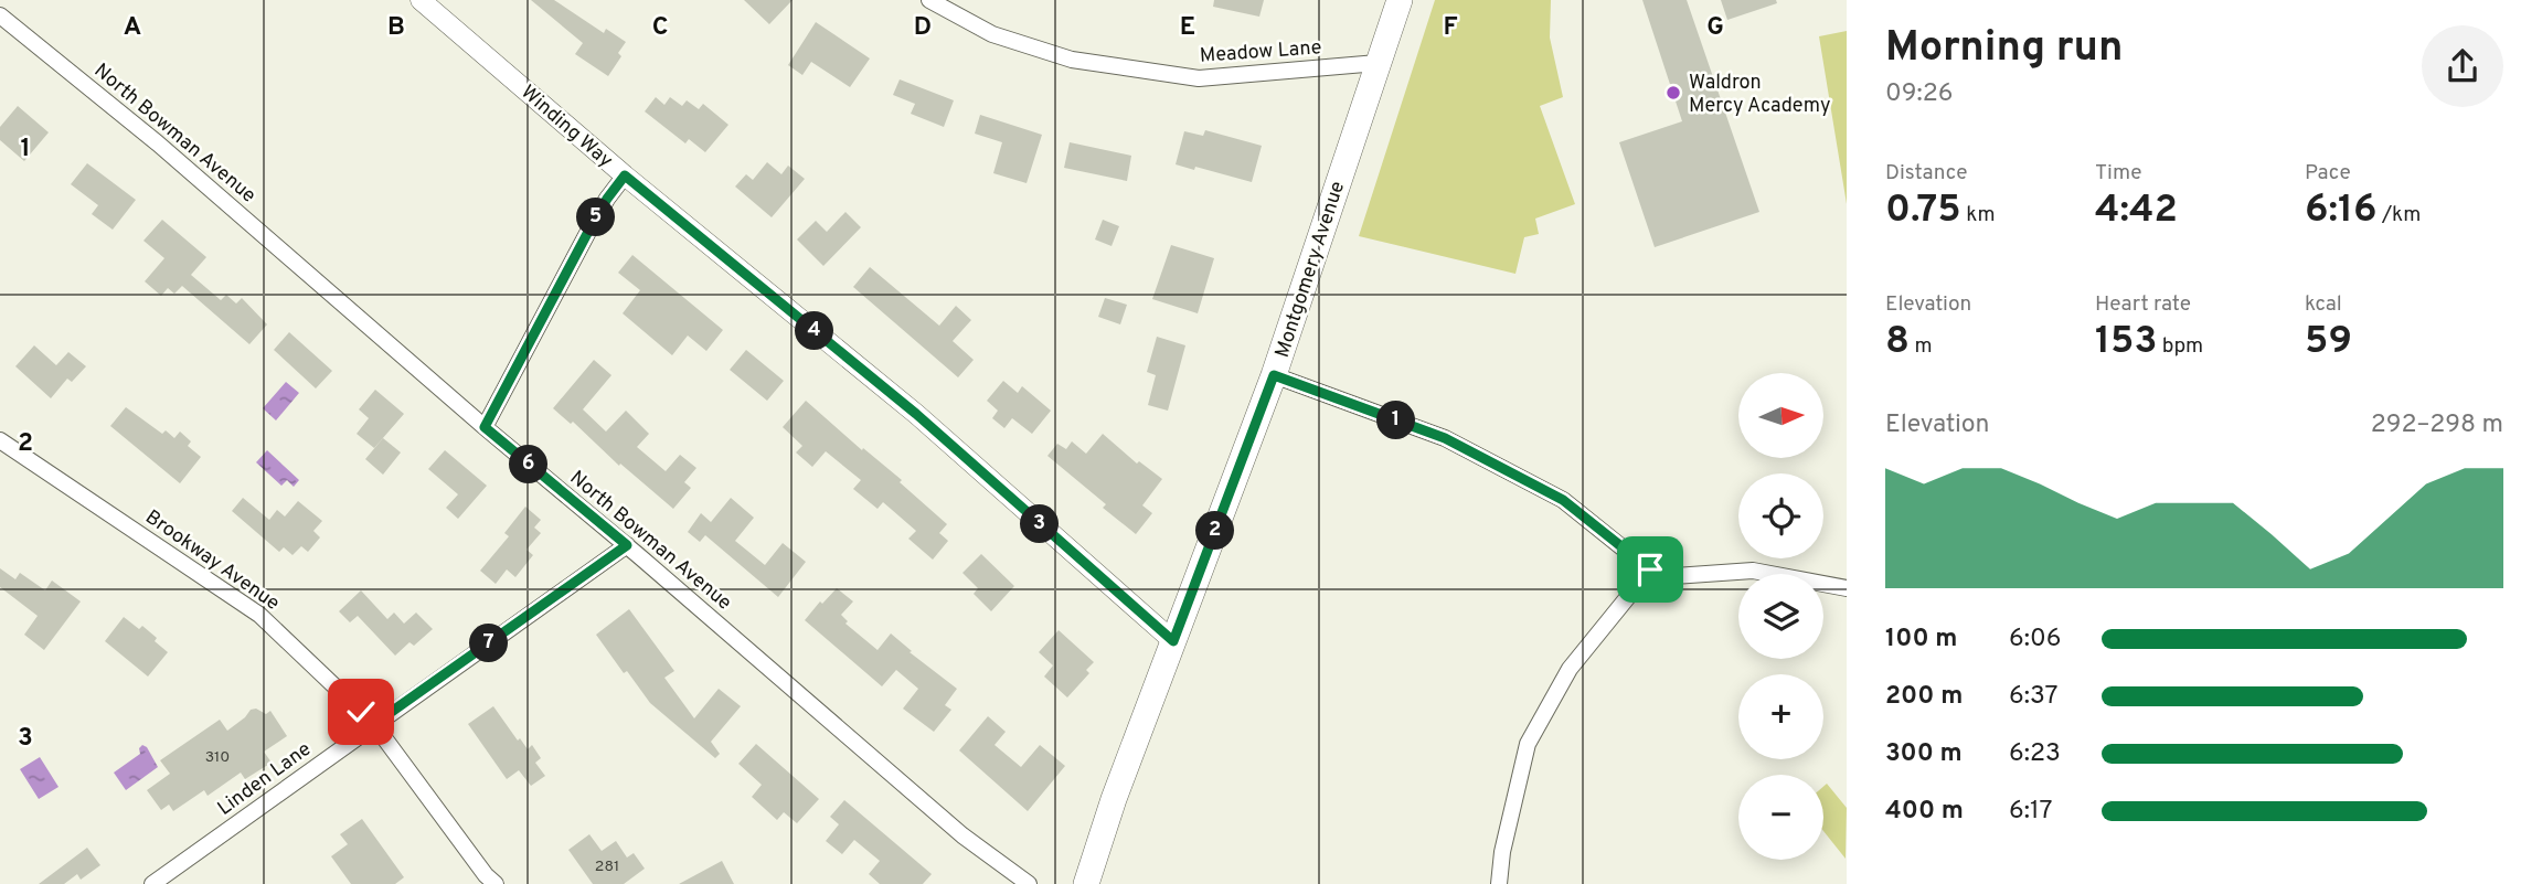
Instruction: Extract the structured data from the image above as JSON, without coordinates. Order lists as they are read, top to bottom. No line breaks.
{"streets":{"main road":["Montgomery Avenue"],"street":["Meadow Lane","Winding Way","North Bowman Avenue","Brookway Avenue","Linden Lane"]},"crossings":[["Meadow Lane","Montgomery Avenue"],["Winding Way","Montgomery Avenue"],["North Bowman Avenue","Linden Lane"],["Brookway Avenue","Linden Lane"]],"places":["Waldron Mercy Academy"],"house_numbers":["310","281"],"north":"right","page":{"heading":["Morning run","09:26"],"stats":[["Distance","0.75 km"],["Time","4:42"],["Pace","6:16 /km"],["Elevation","8 m"],["Heart rate","153 bpm"],["kcal","59"]],"pins":["5","4","1","6","3","2","7"],"map_buttons":["+","−"],"chart":["Elevation","292–298 m"],"list":[{"name":"100 m","note":"6:06"},{"name":"200 m","note":"6:37"},{"name":"300 m","note":"6:23"},{"name":"400 m","note":"6:17"}]},"grid":{"columns":["A","B","C","D","E","F","G"],"rows":["1","2","3"]}}
